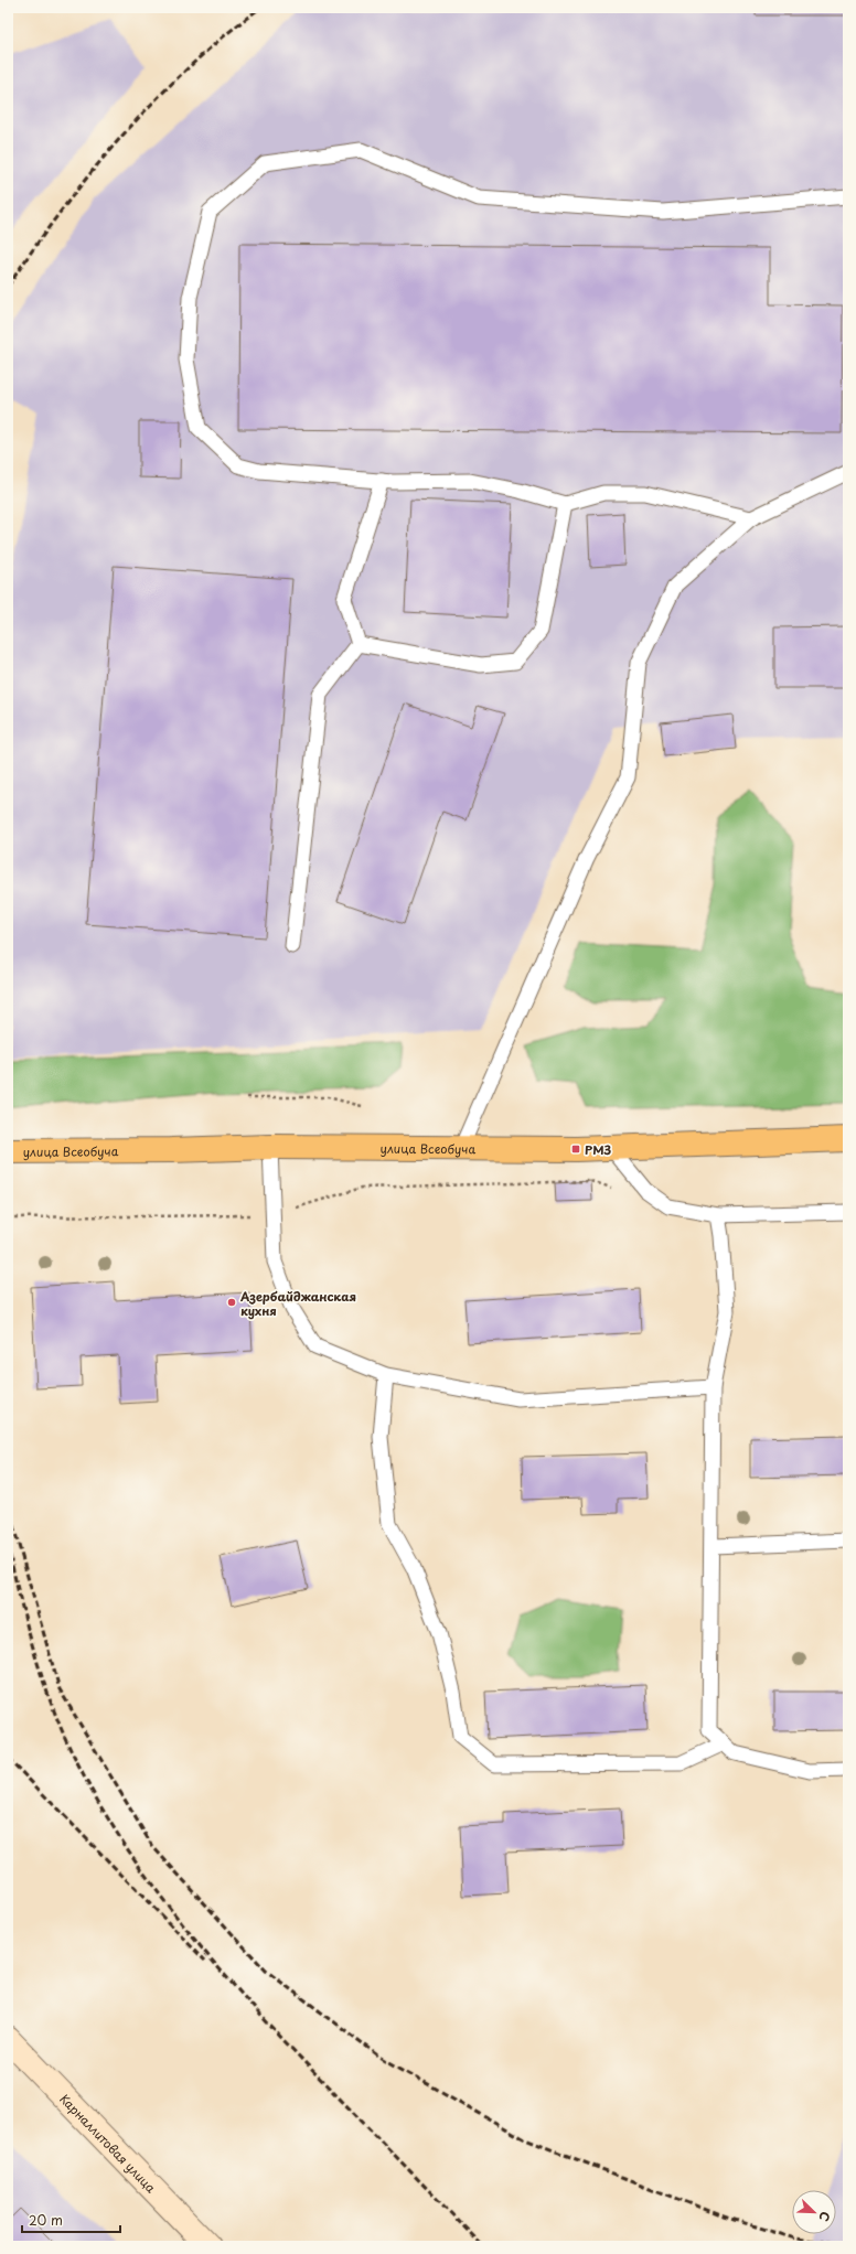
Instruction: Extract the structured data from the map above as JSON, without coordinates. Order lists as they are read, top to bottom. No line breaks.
{"streets":{"main road":["улица Всеобуча"],"street":["Карналлитовая улица"]},"places":{"transit":["РМЗ"],"other":["Азербайджанская кухня"]},"scale_bar":"20 m","north":"bottom right"}
